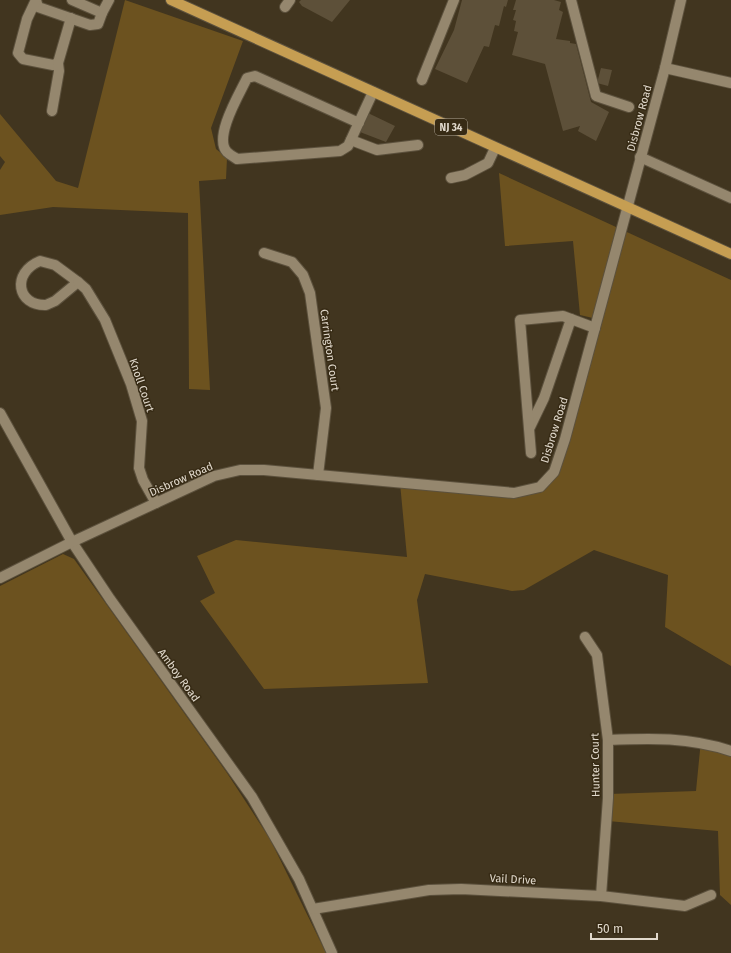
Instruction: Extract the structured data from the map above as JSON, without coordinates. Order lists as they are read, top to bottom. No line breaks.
{"streets":{"main road":["NJ 34"],"street":["Disbrow Road","Carrington Court","Knoll Court","Amboy Road","Hunter Court","Vail Drive"]},"crossings":[["Disbrow Road","NJ 34"],["Disbrow Road","Carrington Court"],["Disbrow Road","Knoll Court"],["Disbrow Road","Amboy Road"],["Amboy Road","Vail Drive"],["Hunter Court","Vail Drive"]],"scale_bar":"50 m"}
